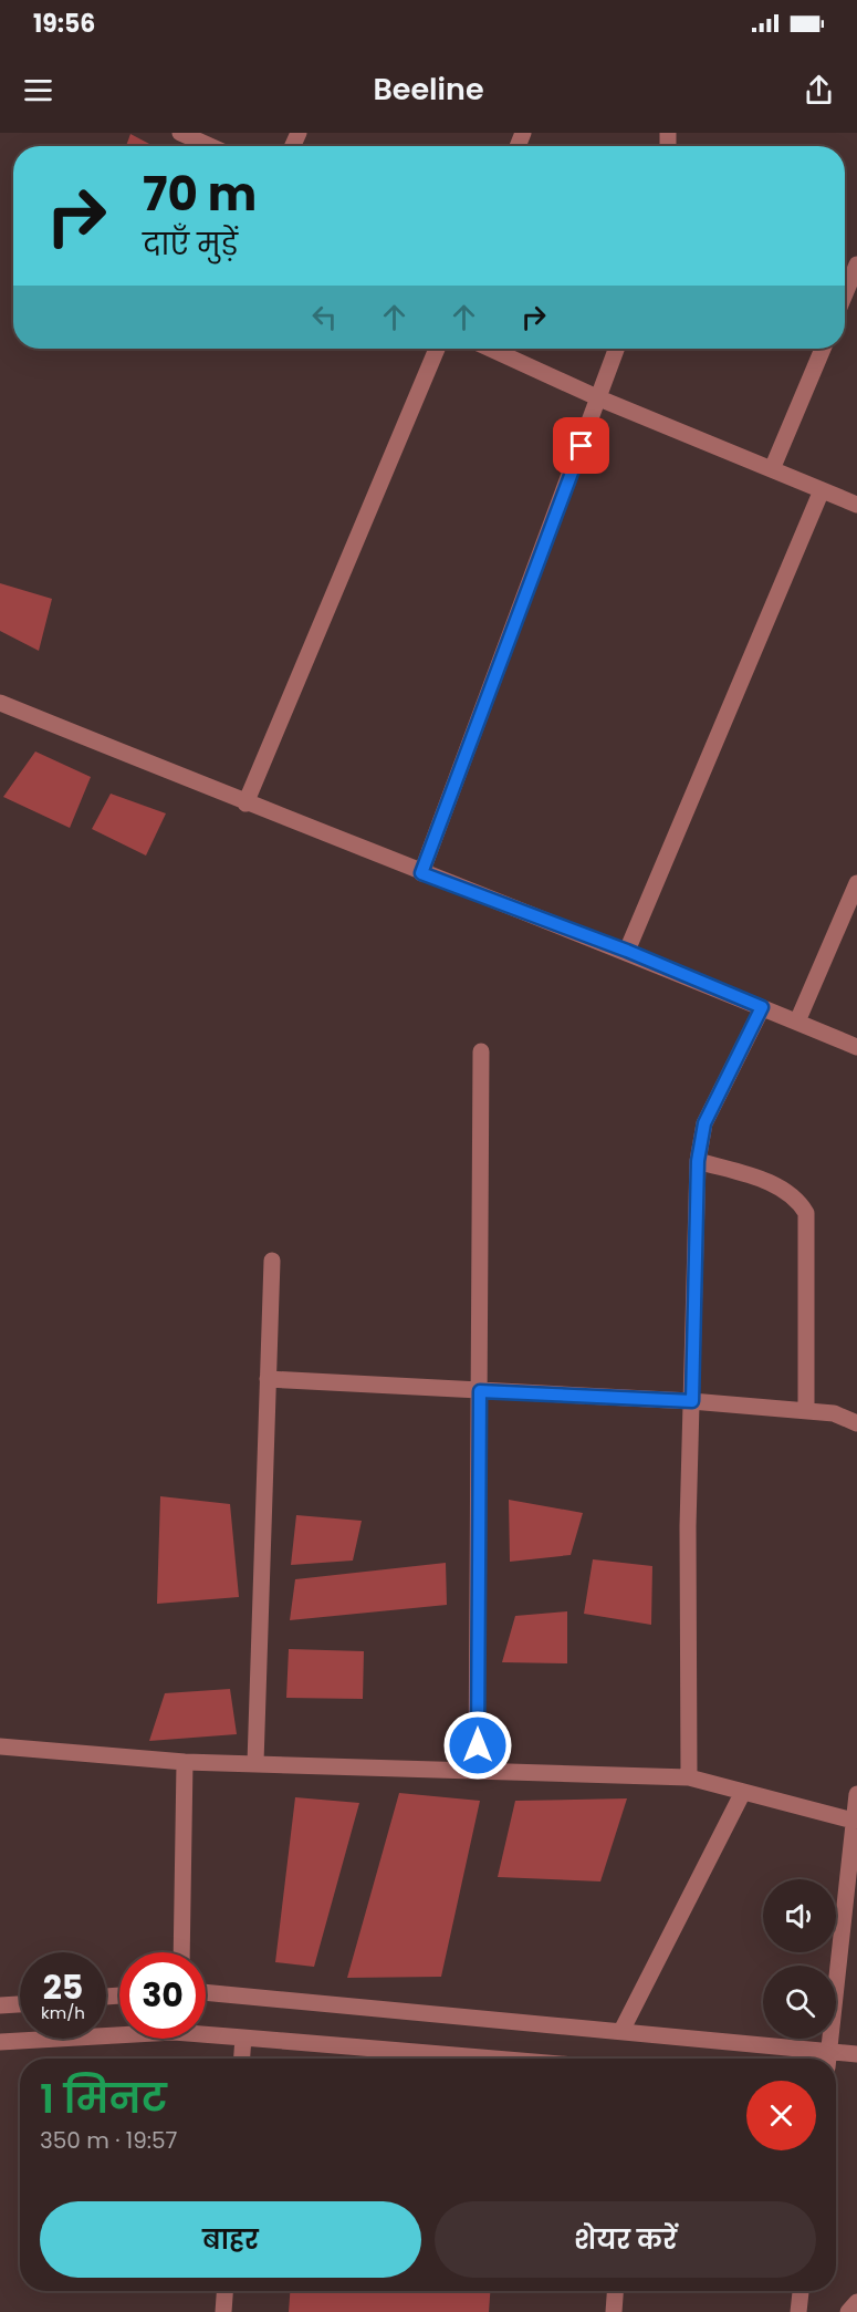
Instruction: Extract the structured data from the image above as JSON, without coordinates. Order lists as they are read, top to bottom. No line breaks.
{"page":{"status":"19:56","header":"Beeline","turn":["70 m","दाएँ मुड़ें"],"speed":"25 km/h","limit":"30","heading":["1 मिनट","350 m · 19:57"],"buttons":["बाहर","शेयर करें"]}}
